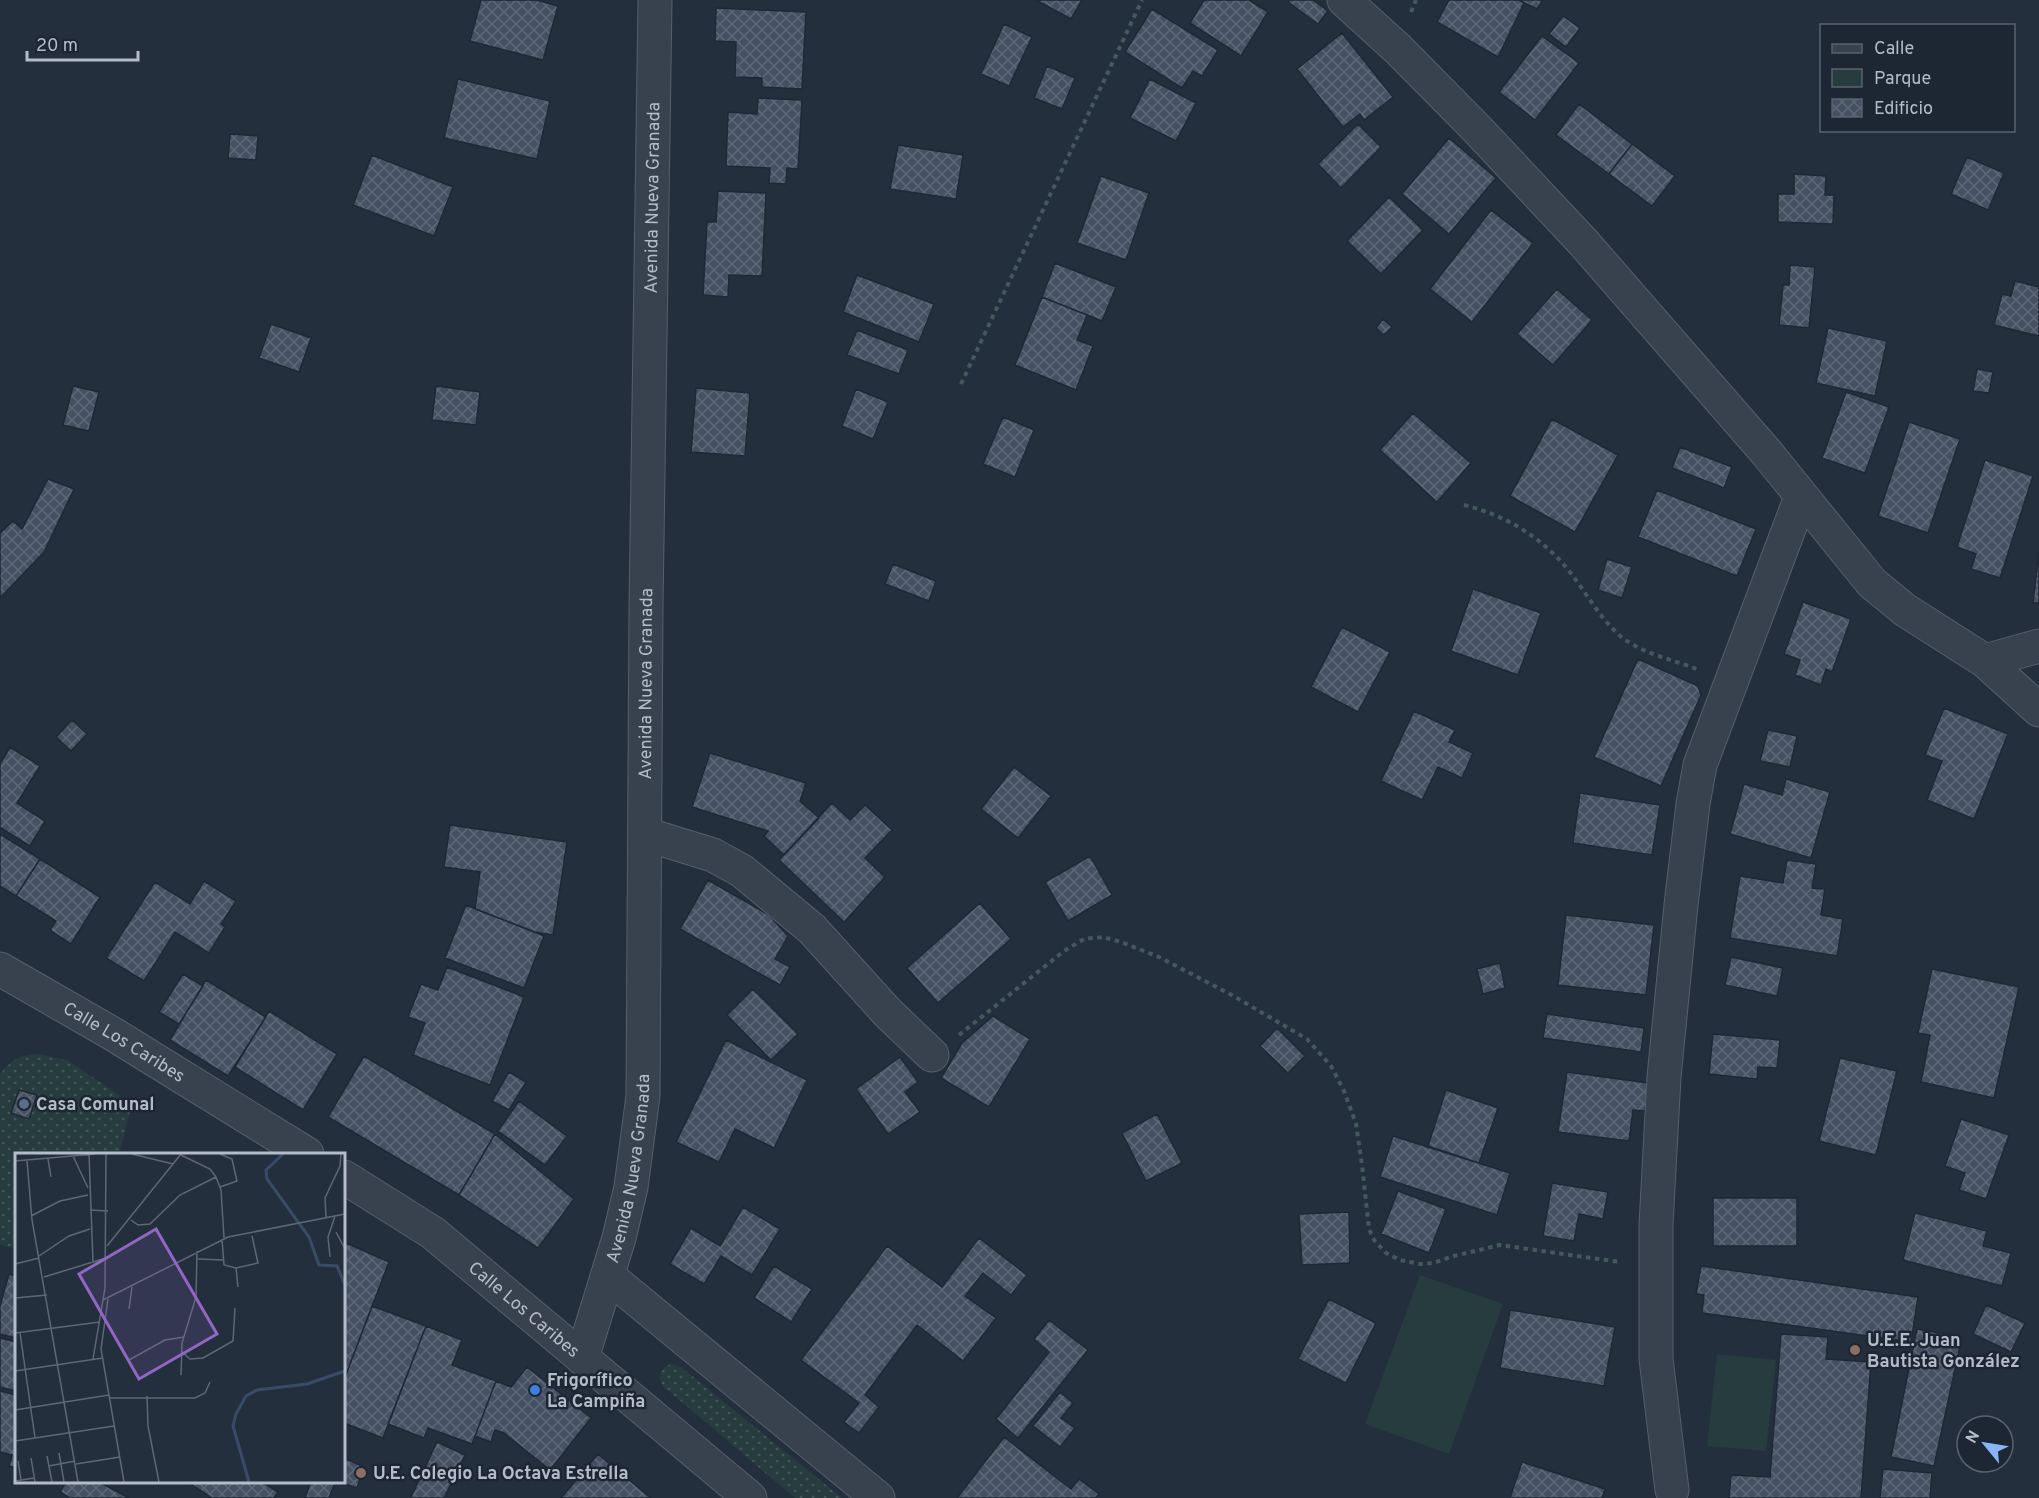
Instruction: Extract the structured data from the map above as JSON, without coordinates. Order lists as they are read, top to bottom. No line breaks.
{"streets":{"street":["Avenida Nueva Granada","Calle Los Caribes"]},"crossings":[["Avenida Nueva Granada","Calle Los Caribes"]],"places":["Casa Comunal","U.E.E. Juan Bautista González","Frigorífico La Campiña","U.E. Colegio La Octava Estrella"],"legend":["Calle","Parque","Edificio"],"scale_bar":"20 m","north":"top left"}
